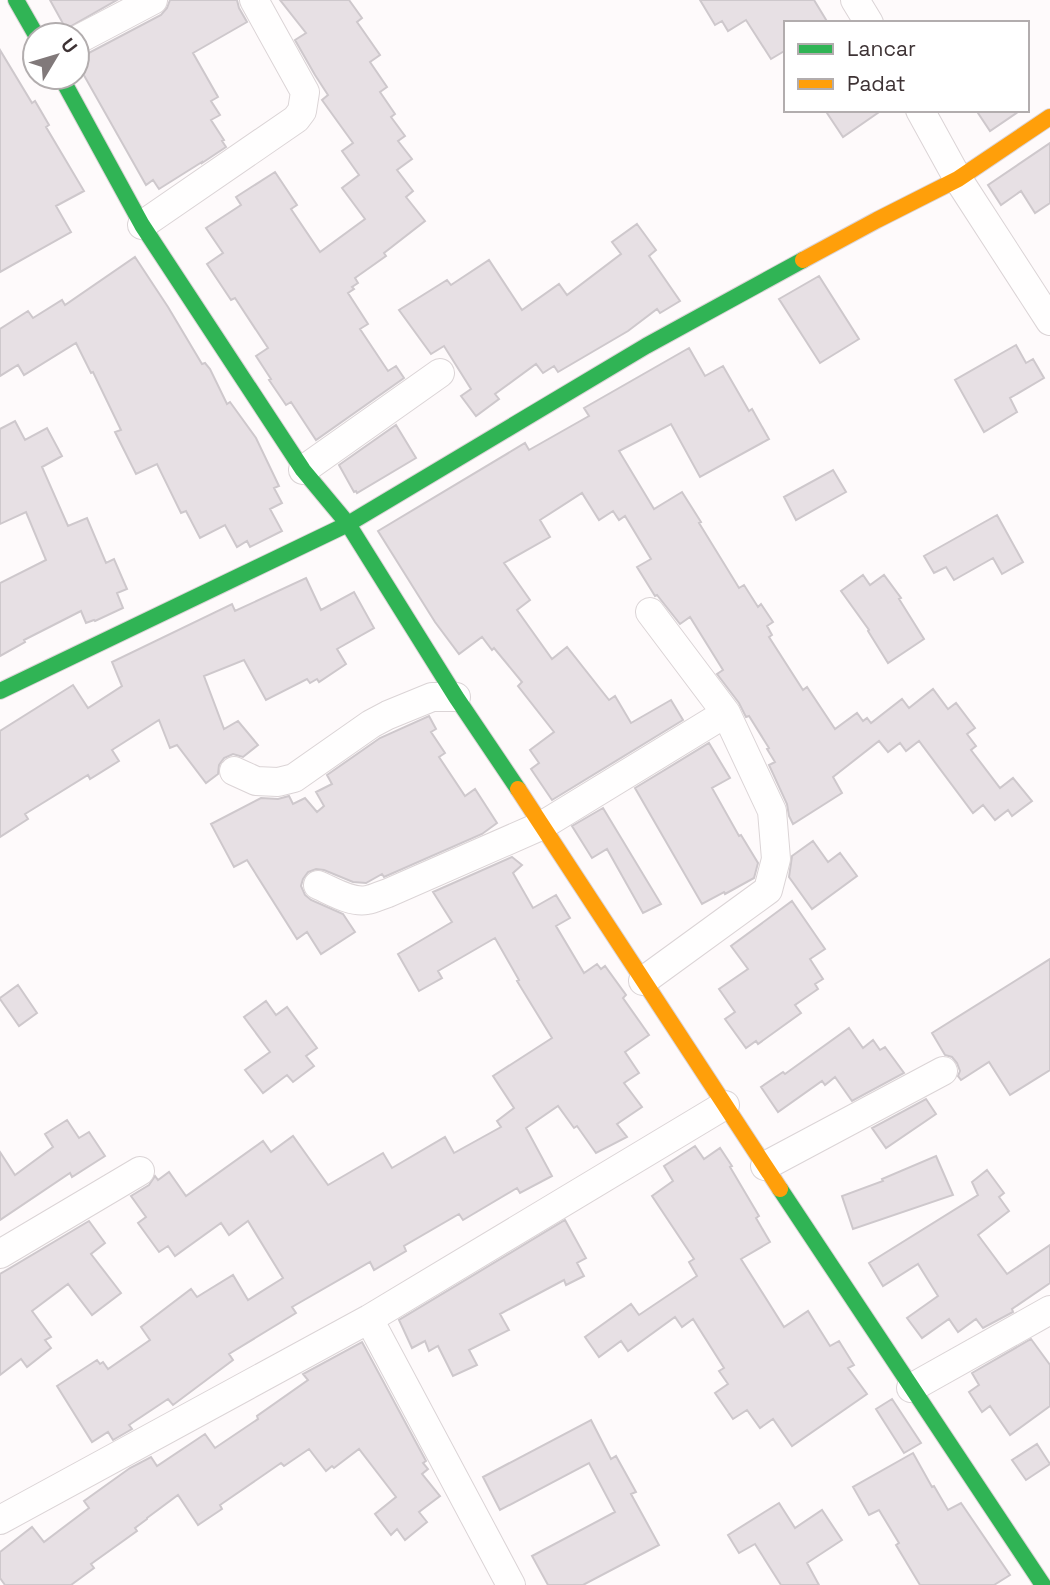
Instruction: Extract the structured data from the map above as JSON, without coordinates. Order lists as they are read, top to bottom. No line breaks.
{"legend":["Lancar","Padat"],"north":"top right"}
